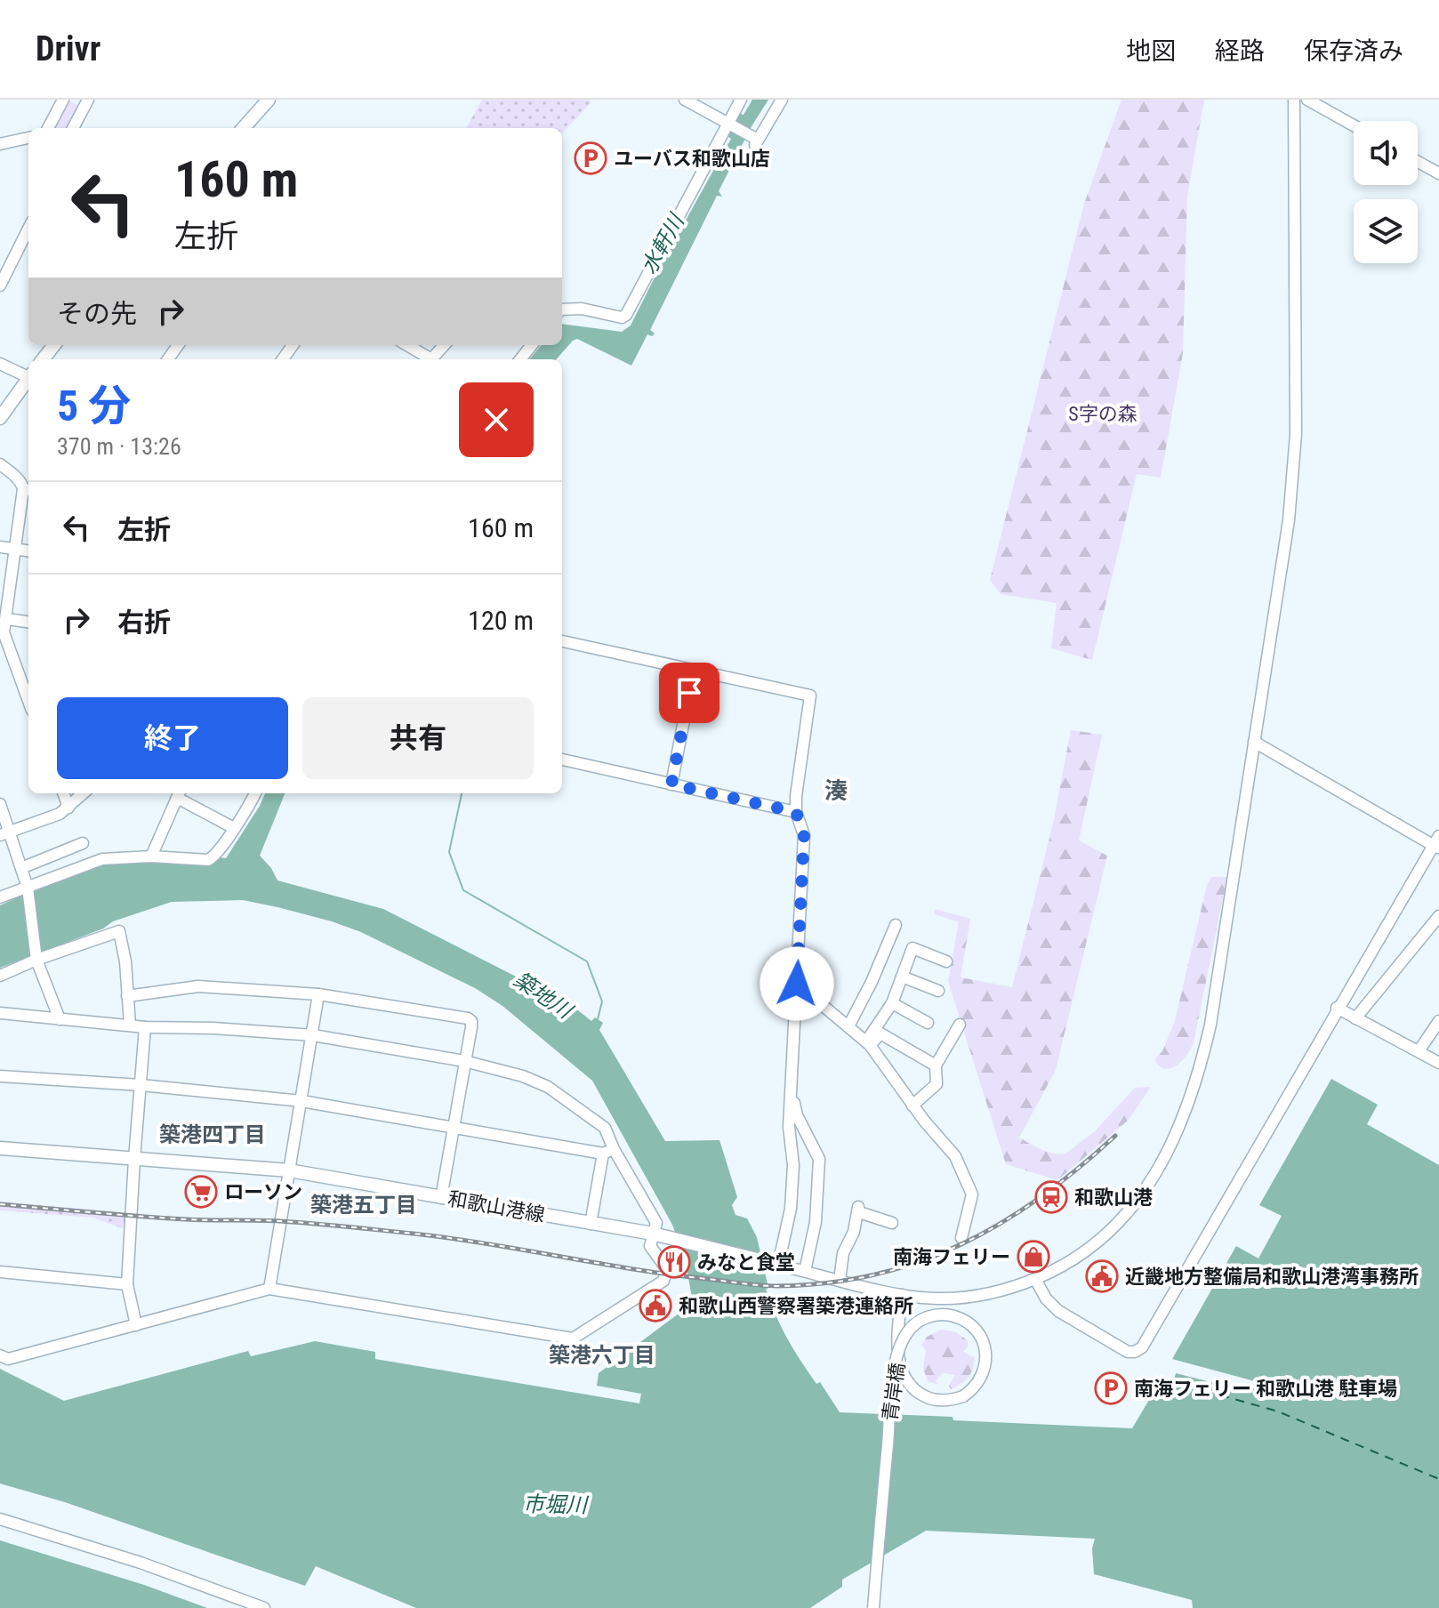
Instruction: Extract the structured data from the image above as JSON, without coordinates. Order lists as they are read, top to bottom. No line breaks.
{"streets":{"main road":["和歌山港線"],"street":["青岸橋"]},"districts":["湊","築港四丁目","築港五丁目","築港六丁目"],"water":["水軒川","築地川","市堀川"],"parks":["S字の森"],"places":{"parking":["ユーバス和歌山店","南海フェリー 和歌山港 駐車場"],"supermarket":["ローソン"],"station":["和歌山港"],"shop":["南海フェリー"],"restaurant":["みなと食堂"],"public building":["近畿地方整備局和歌山港湾事務所","和歌山西警察署築港連絡所"]},"page":{"header":"Drivr","nav":["地図","経路","保存済み"],"turn":["160 m","左折"],"then":"その先","heading":["5 分","370 m · 13:26"],"list":[{"name":"左折","value":"160 m"},{"name":"右折","value":"120 m"}],"buttons":["終了","共有"]}}
